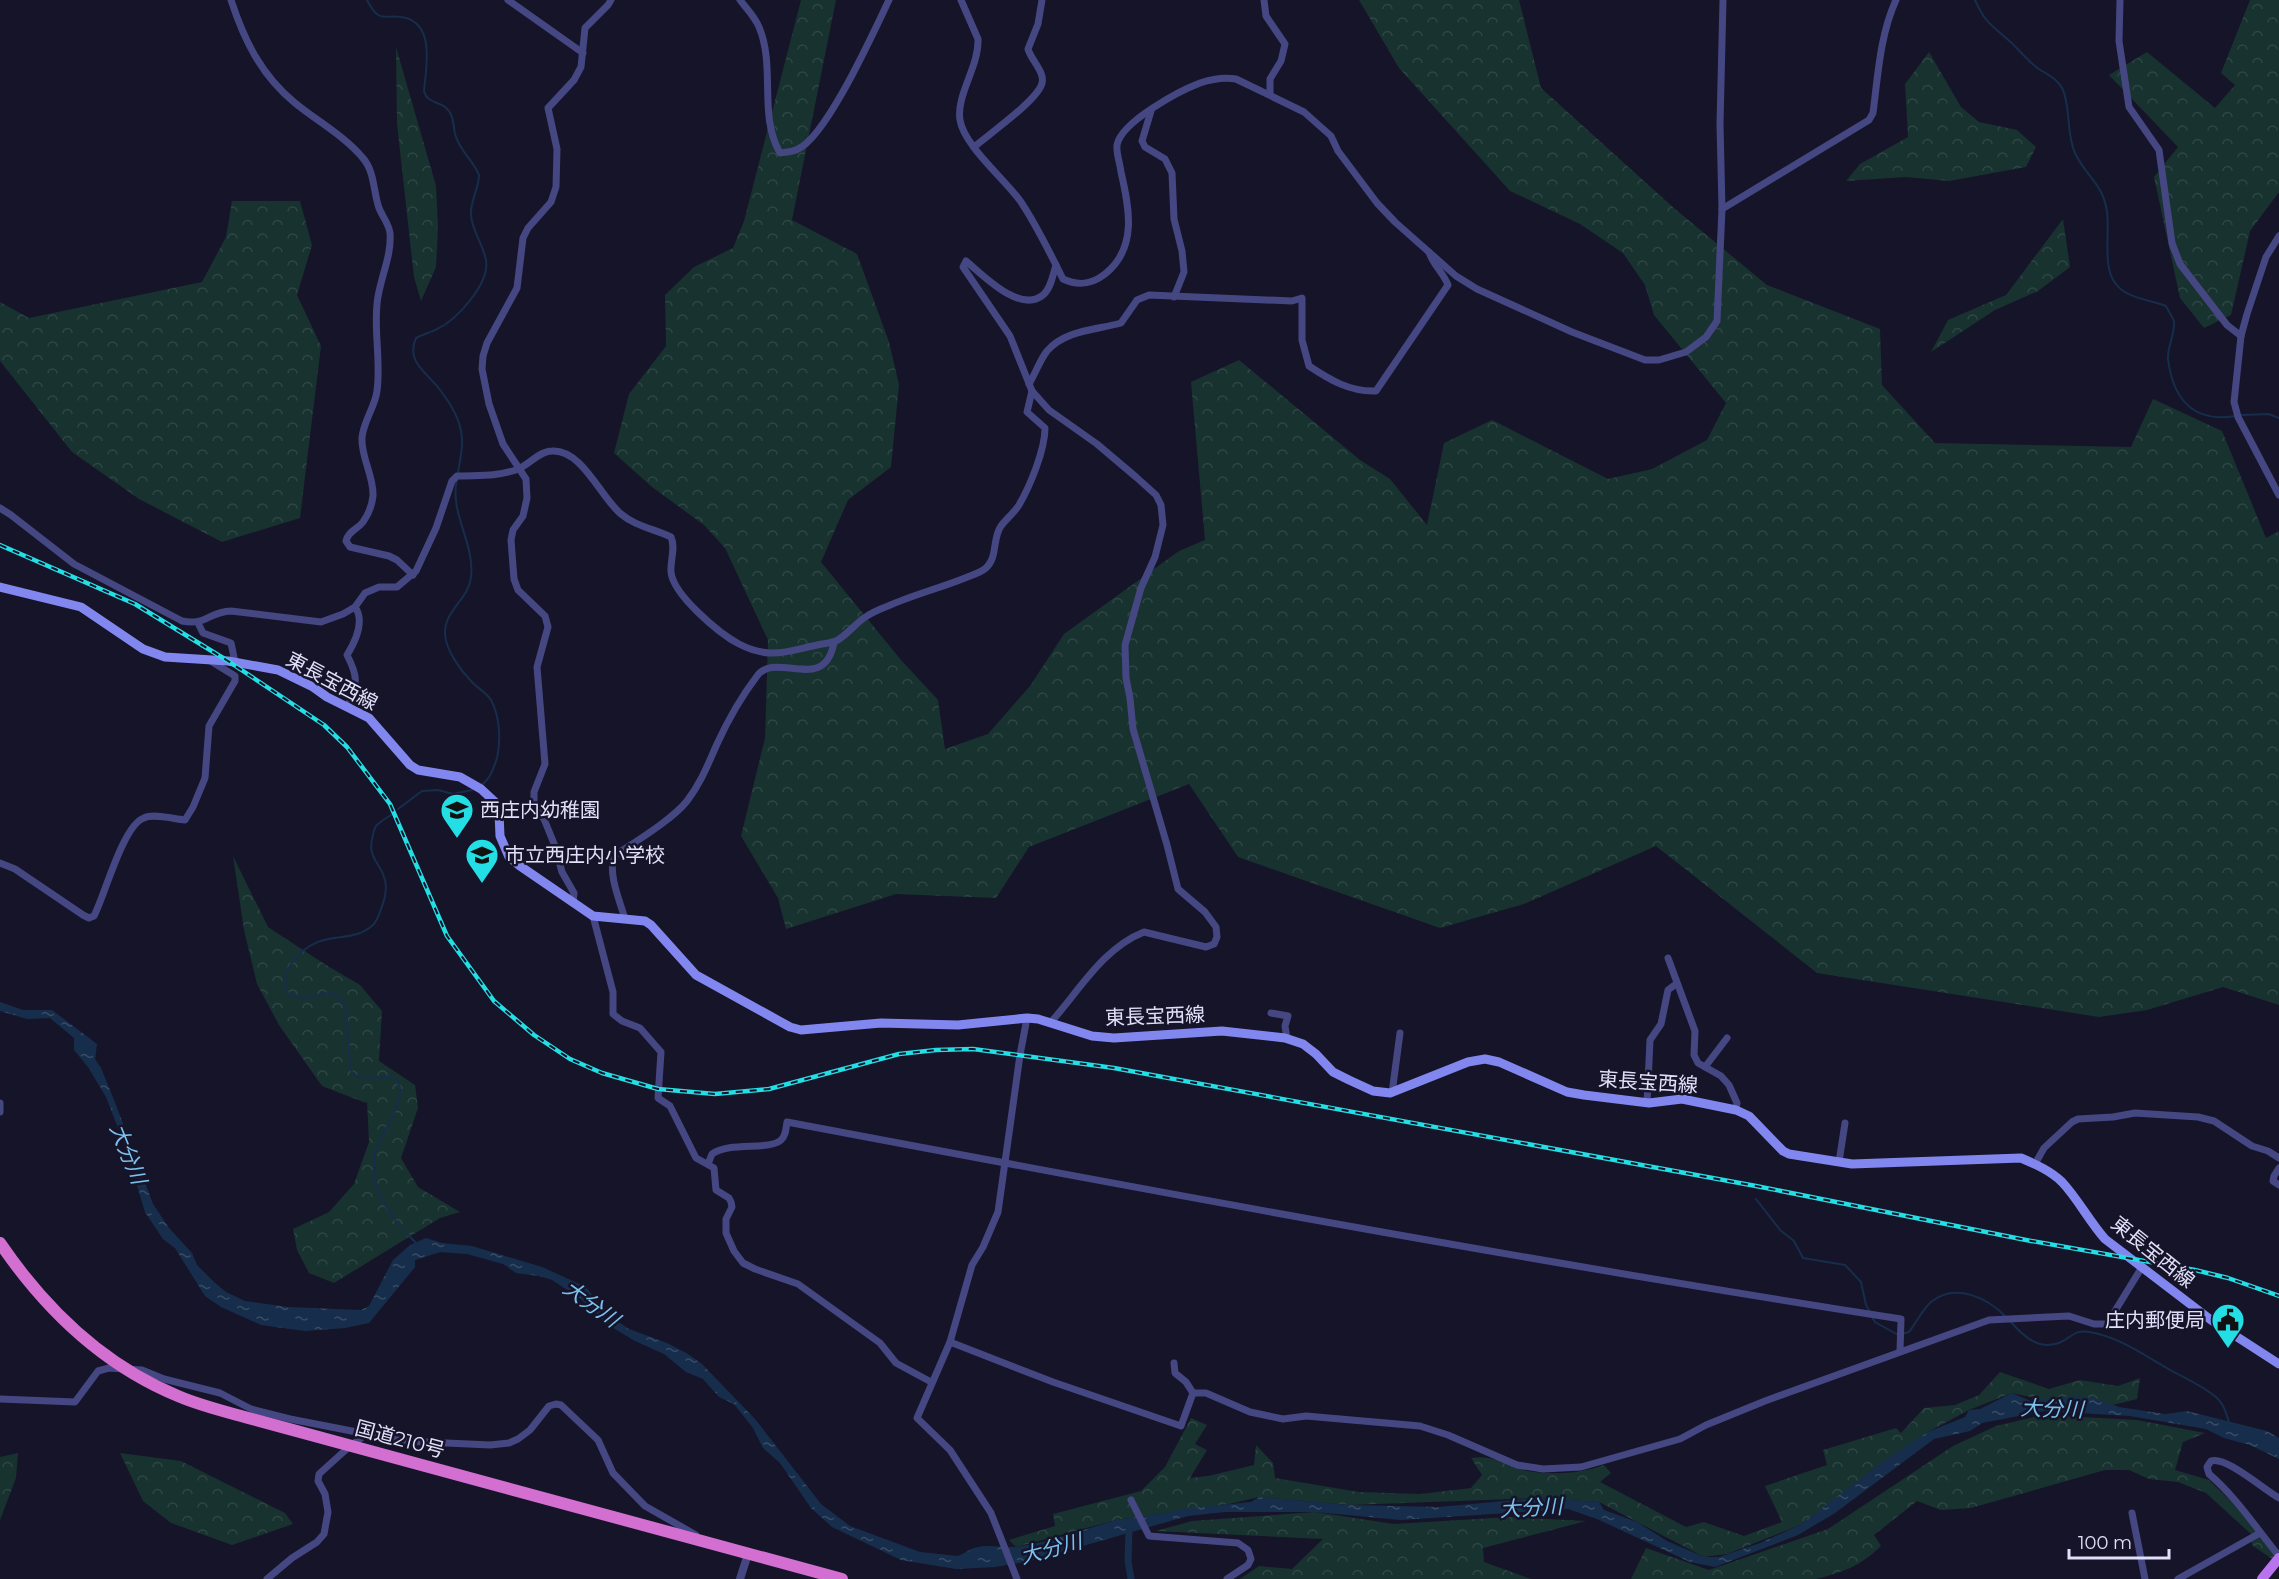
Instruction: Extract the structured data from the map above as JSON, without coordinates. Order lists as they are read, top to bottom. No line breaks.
{"streets":{"highway":["国道210号"],"main road":["東長宝西線"]},"water":["大分川"],"places":{"school or university":["西庄内幼稚園","市立西庄内小学校"],"public building":["庄内郵便局"]},"scale_bar":"100 m"}
